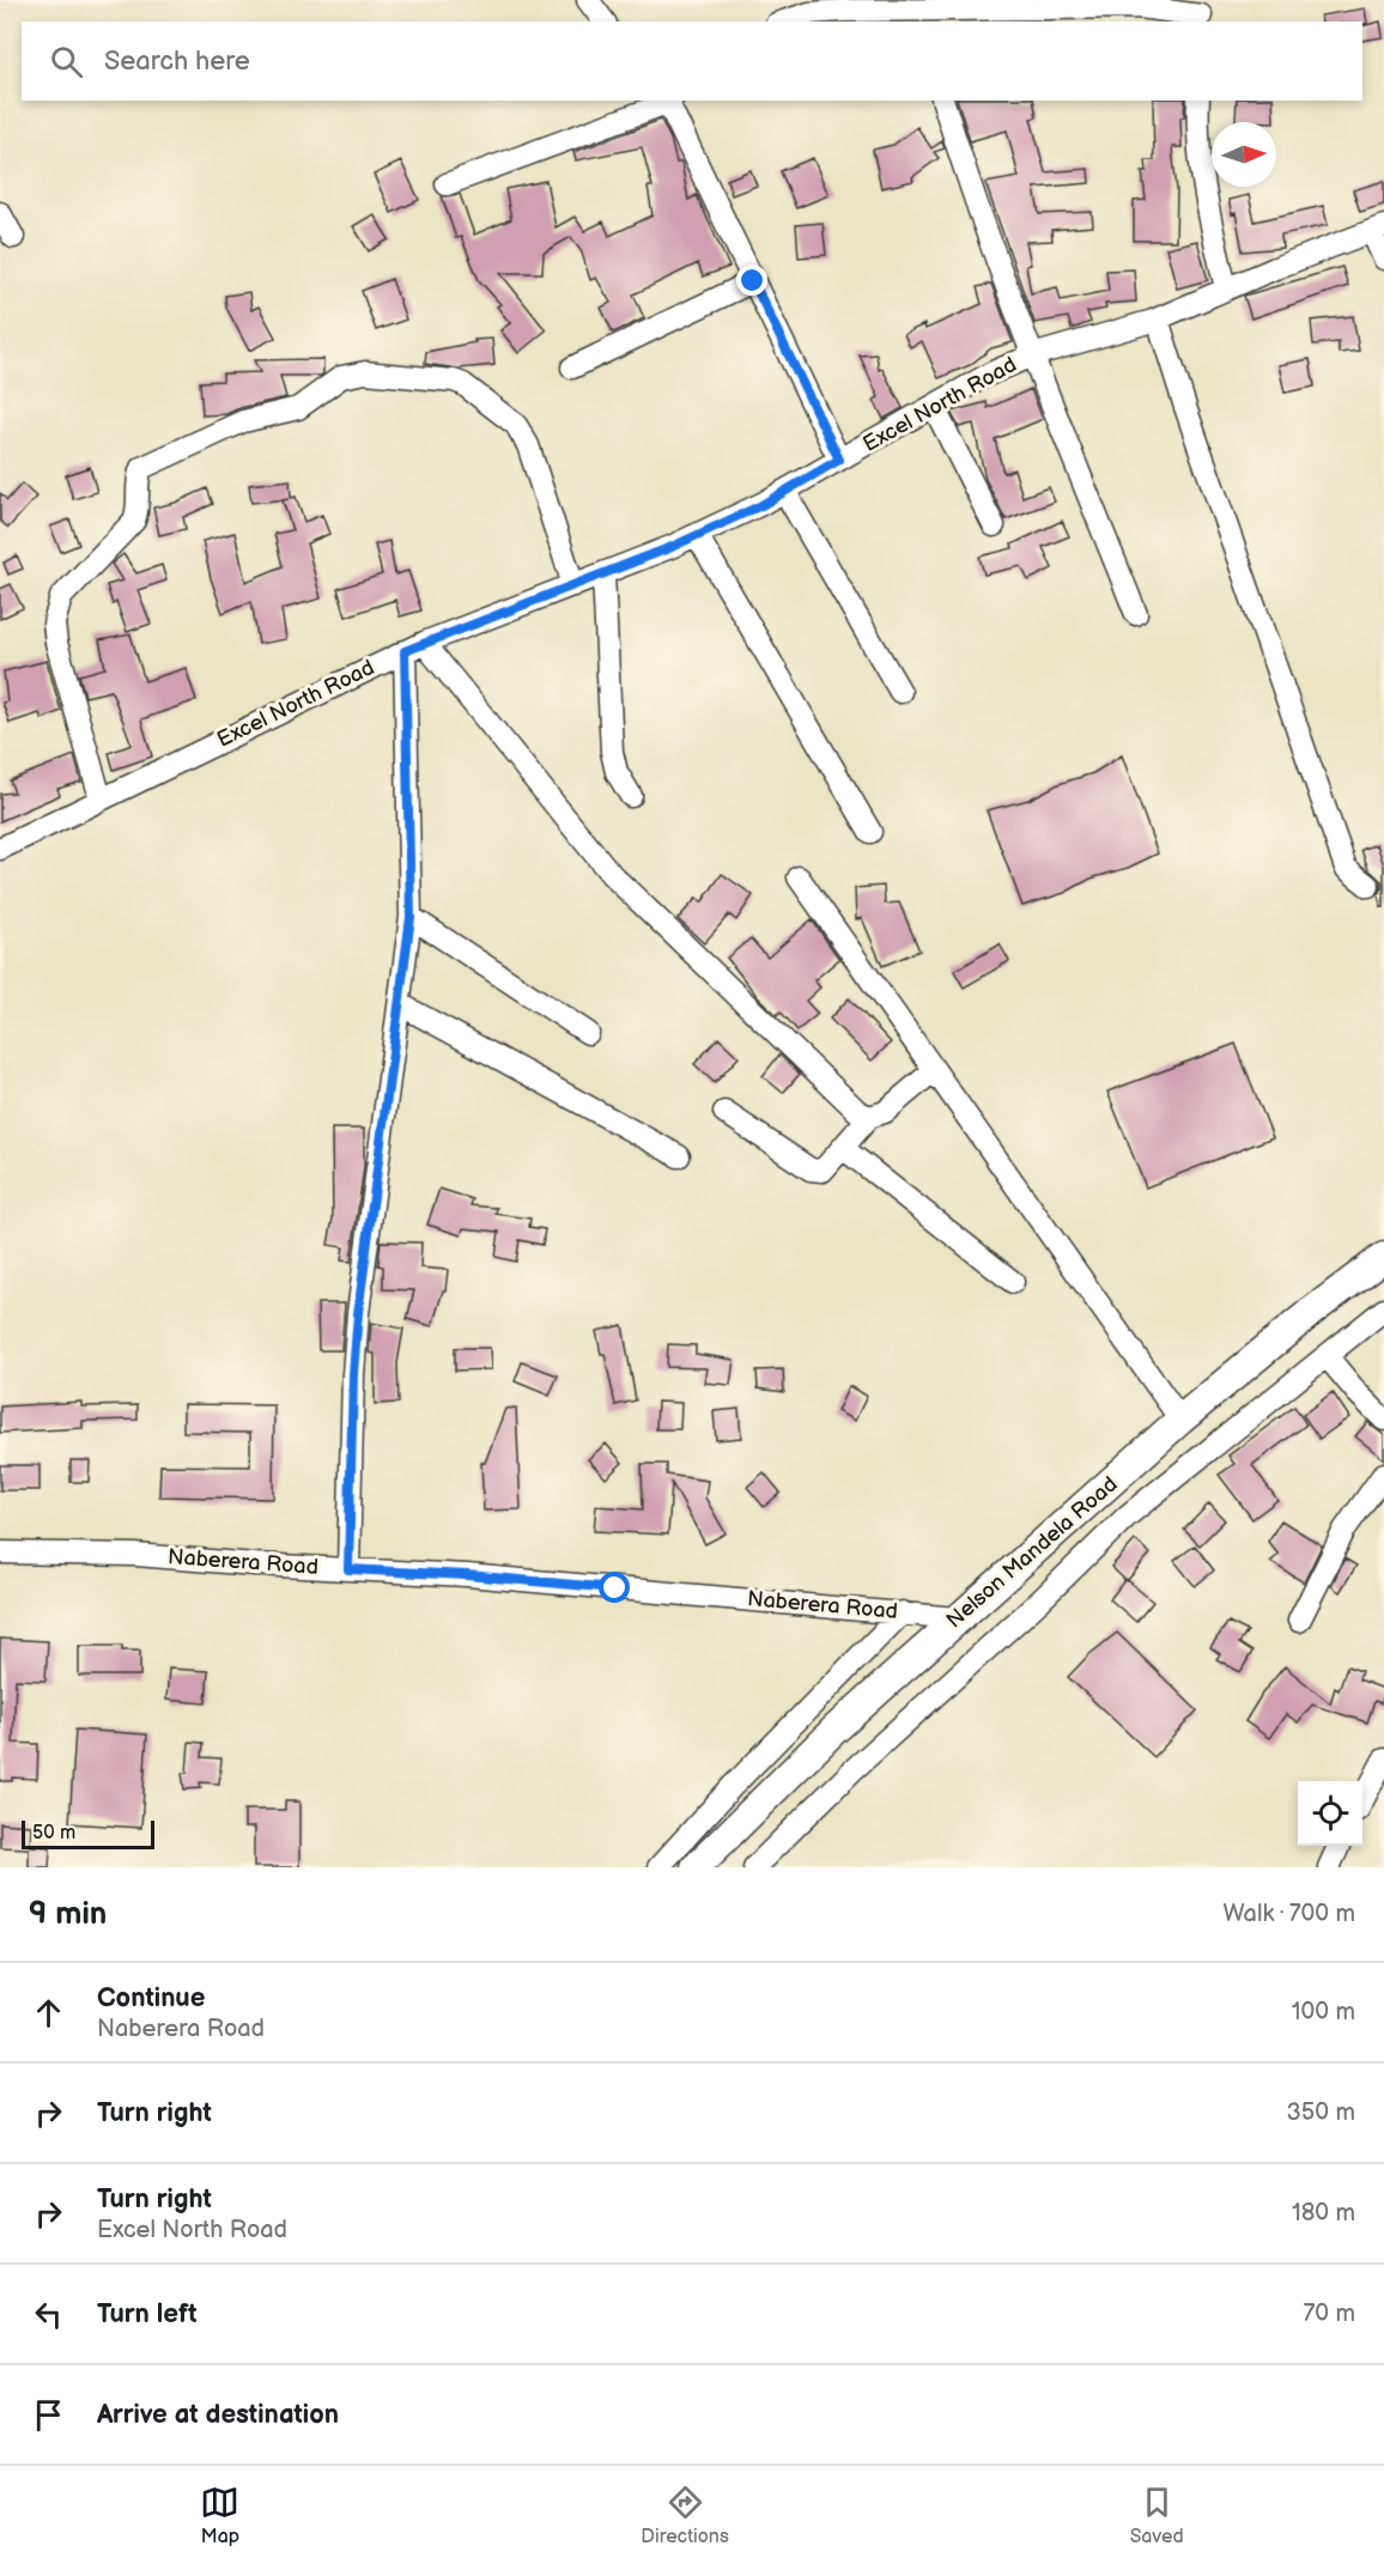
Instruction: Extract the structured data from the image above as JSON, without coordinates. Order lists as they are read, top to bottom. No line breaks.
{"streets":{"main road":["Nelson Mandela Road"],"street":["Excel North Road","Naberera Road"]},"crossings":[["Nelson Mandela Road","Naberera Road"]],"scale_bar":"50 m","north":"right","page":{"search":"Search here","scale":"50 m","heading":["9 min","Walk · 700 m"],"list":[["Continue","Naberera Road","100 m"],["Turn right","350 m"],["Turn right","Excel North Road","180 m"],["Turn left","70 m"],"Arrive at destination"],"nav":["Map","Directions","Saved"]}}
